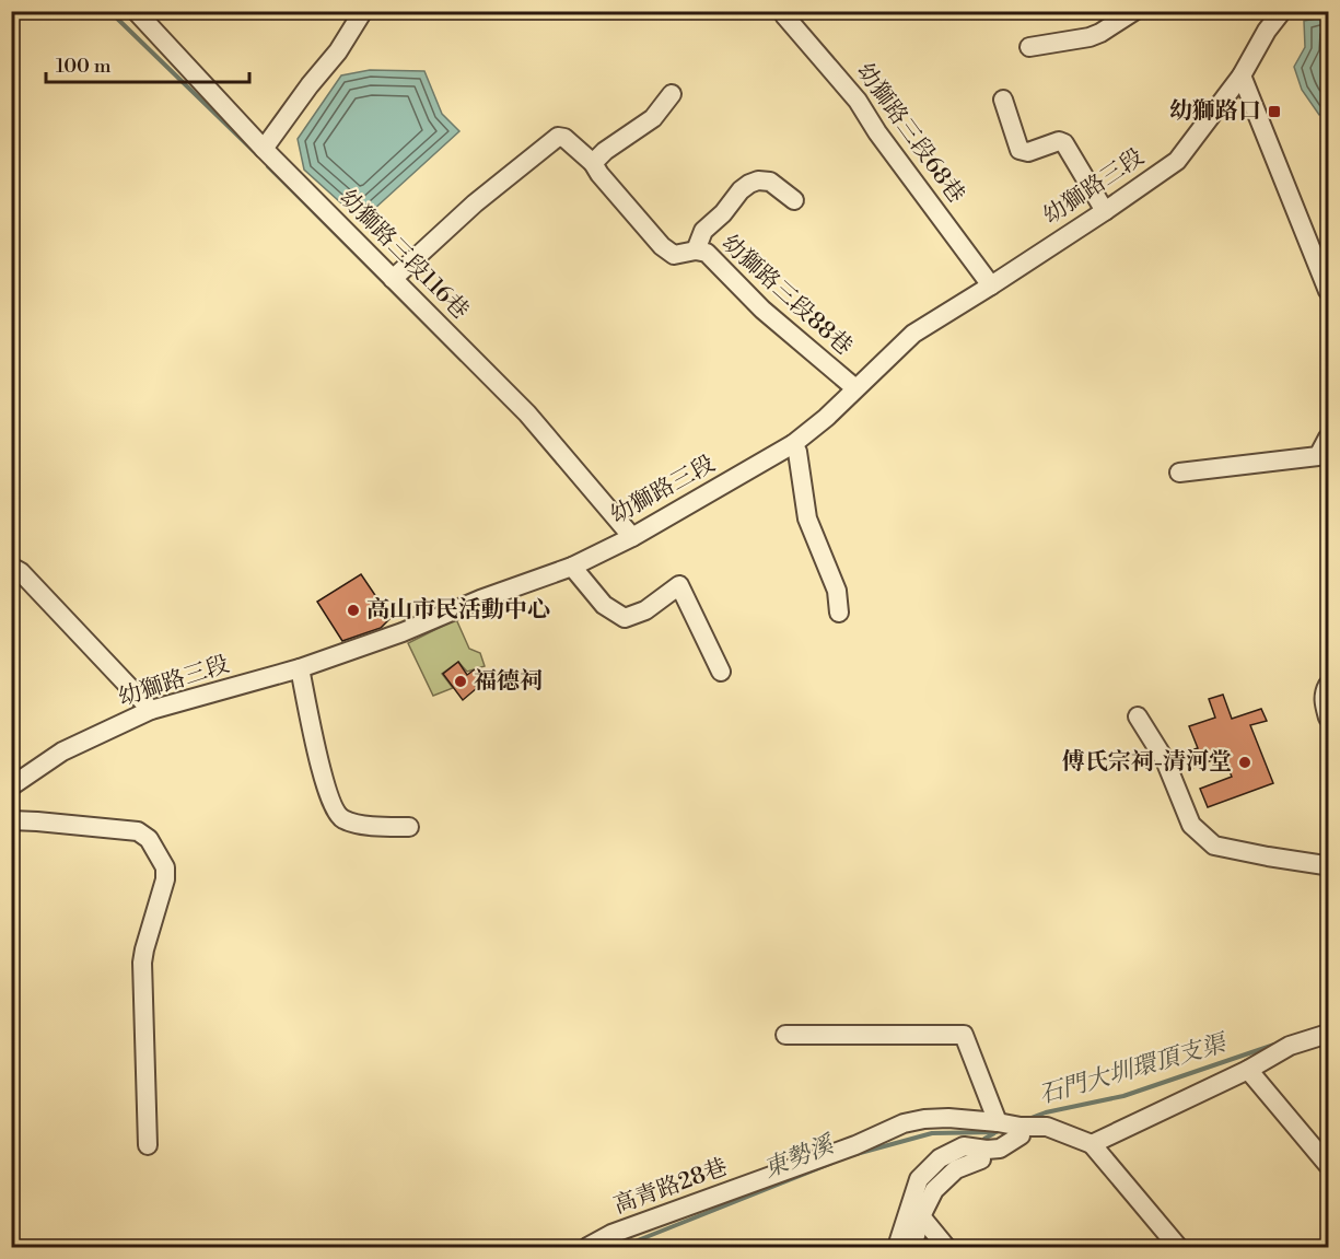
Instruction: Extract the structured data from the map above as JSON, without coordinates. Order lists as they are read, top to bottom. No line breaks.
{"streets":{"street":["幼獅路三段68巷","幼獅路三段","幼獅路三段116巷","幼獅路三段88巷","高青路28巷"]},"crossings":[["幼獅路三段68巷","幼獅路三段"],["幼獅路三段","幼獅路三段116巷"],["幼獅路三段","幼獅路三段88巷"],["幼獅路三段116巷","幼獅路三段88巷"]],"water":["石門大圳環頂支渠","東勢溪"],"places":{"transit":["幼獅路口"],"other":["高山市民活動中心","福德祠","傅氏宗祠-清河堂"]},"scale_bar":"100 m"}
